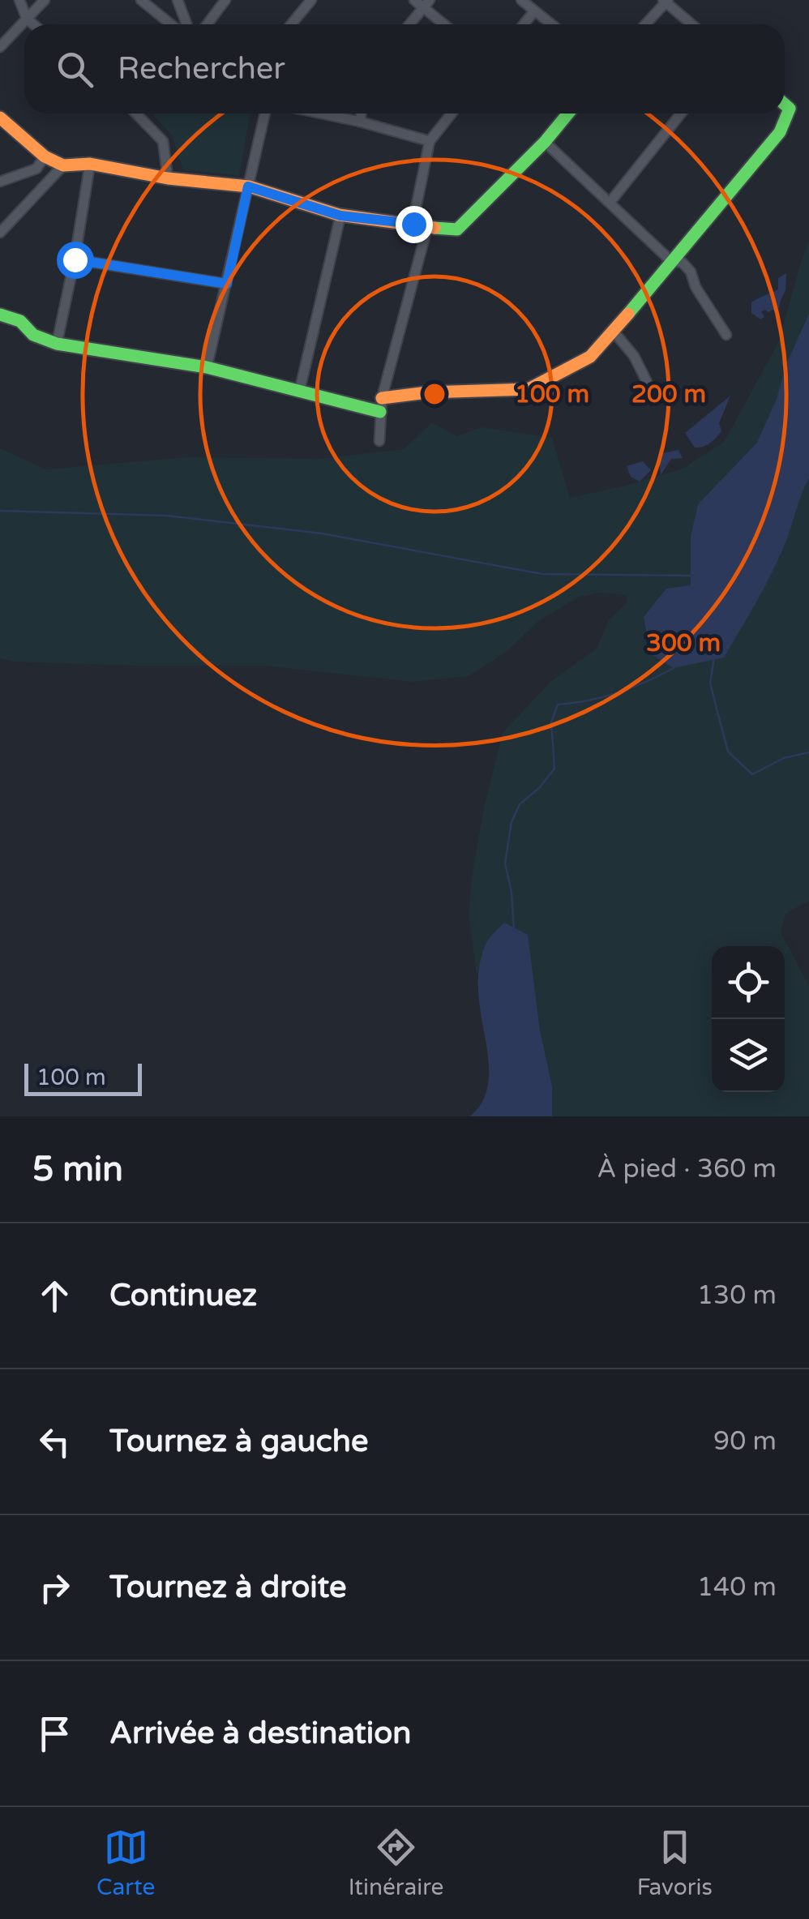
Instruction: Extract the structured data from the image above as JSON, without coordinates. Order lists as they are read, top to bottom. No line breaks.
{"scale_bar":"100 m","page":{"search":"Rechercher","scale":"100 m","heading":["5 min","À pied · 360 m"],"list":[["Continuez","130 m"],["Tournez à gauche","90 m"],["Tournez à droite","140 m"],"Arrivée à destination"],"nav":["Carte","Itinéraire","Favoris"]},"rings":["100 m","200 m","300 m"]}
